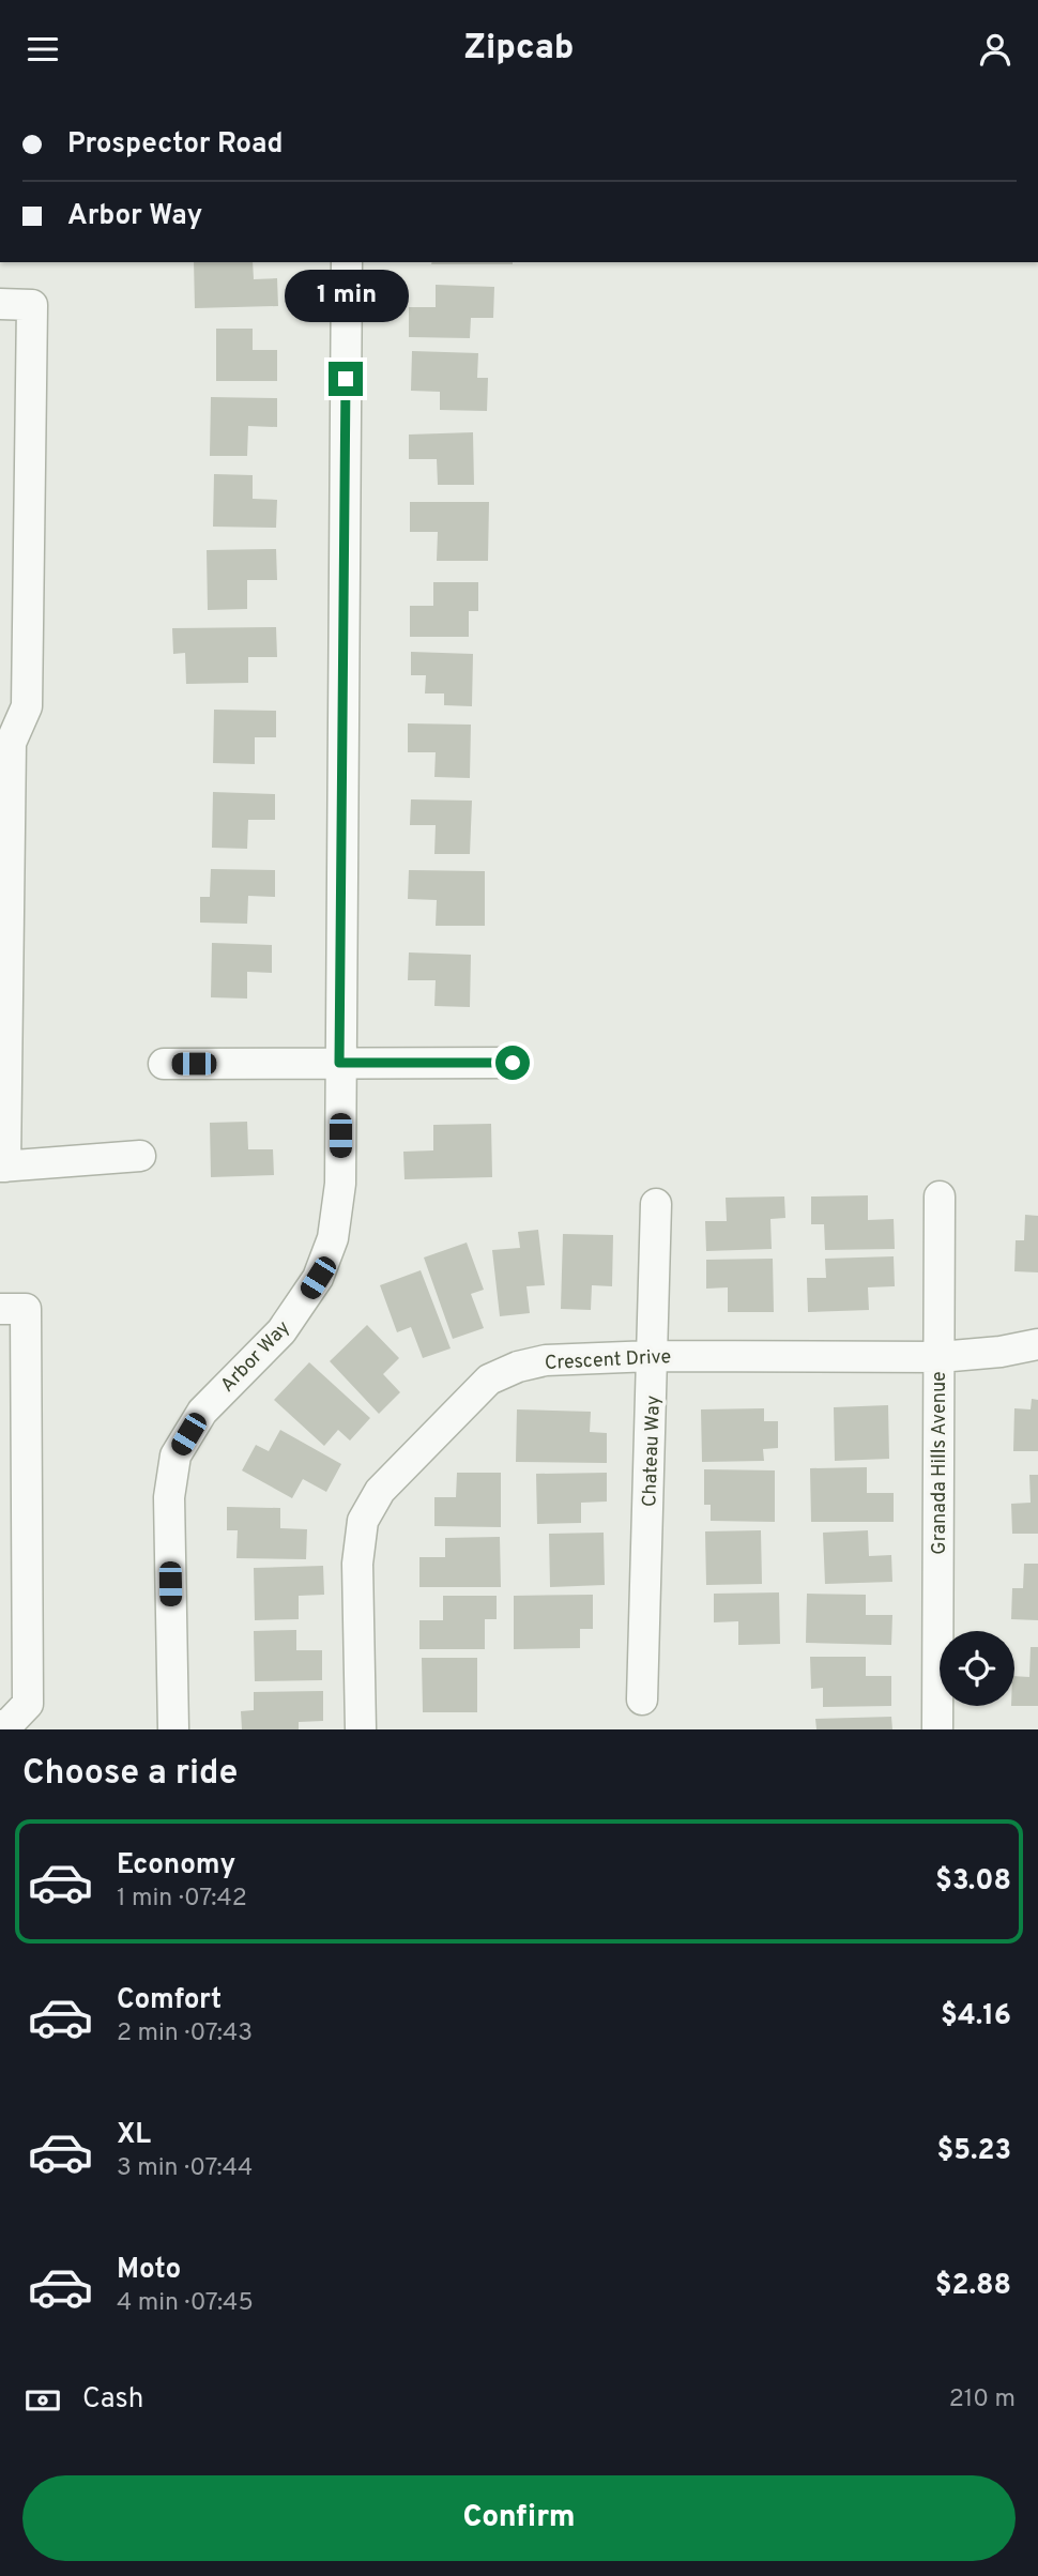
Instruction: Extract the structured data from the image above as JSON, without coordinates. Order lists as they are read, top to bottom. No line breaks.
{"streets":{"street":["Arbor Way","Crescent Drive","Chateau Way","Granada Hills Avenue"]},"crossings":[["Crescent Drive","Chateau Way"],["Crescent Drive","Granada Hills Avenue"]],"page":{"header":"Zipcab","banner":["Prospector Road","Arbor Way"],"bubble":"1 min","heading":"Choose a ride","list":[{"name":"Economy","note":"1 min · 07:42","value":"$3.08"},{"name":"Comfort","note":"2 min · 07:43","value":"$4.16"},{"name":"XL","note":"3 min · 07:44","value":"$5.23"},{"name":"Moto","note":"4 min · 07:45","value":"$2.88"}],"pay":["Cash","210 m"],"buttons":"Confirm"}}
